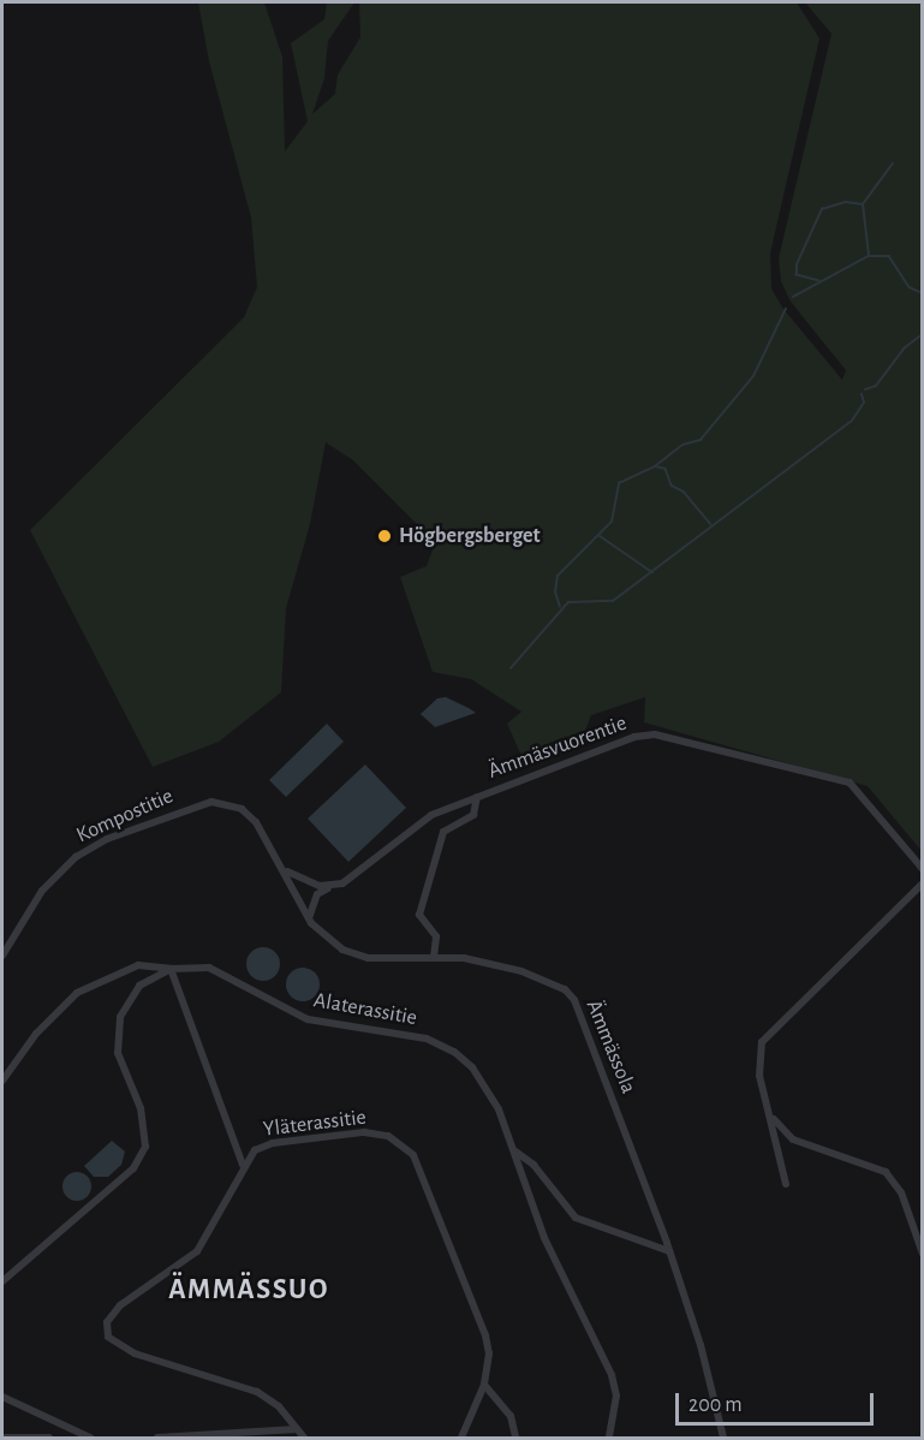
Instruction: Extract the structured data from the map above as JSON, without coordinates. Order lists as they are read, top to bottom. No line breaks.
{"streets":{"street":["Ämmäsvuorentie","Kompostitie","Alaterassitie","Ämmässola","Yläterassitie"]},"crossings":[["Ämmäsvuorentie","Ämmässola"],["Kompostitie","Ämmässola"]],"districts":["ÄMMÄSSUO"],"places":["Högbergsberget"],"scale_bar":"200 m"}
